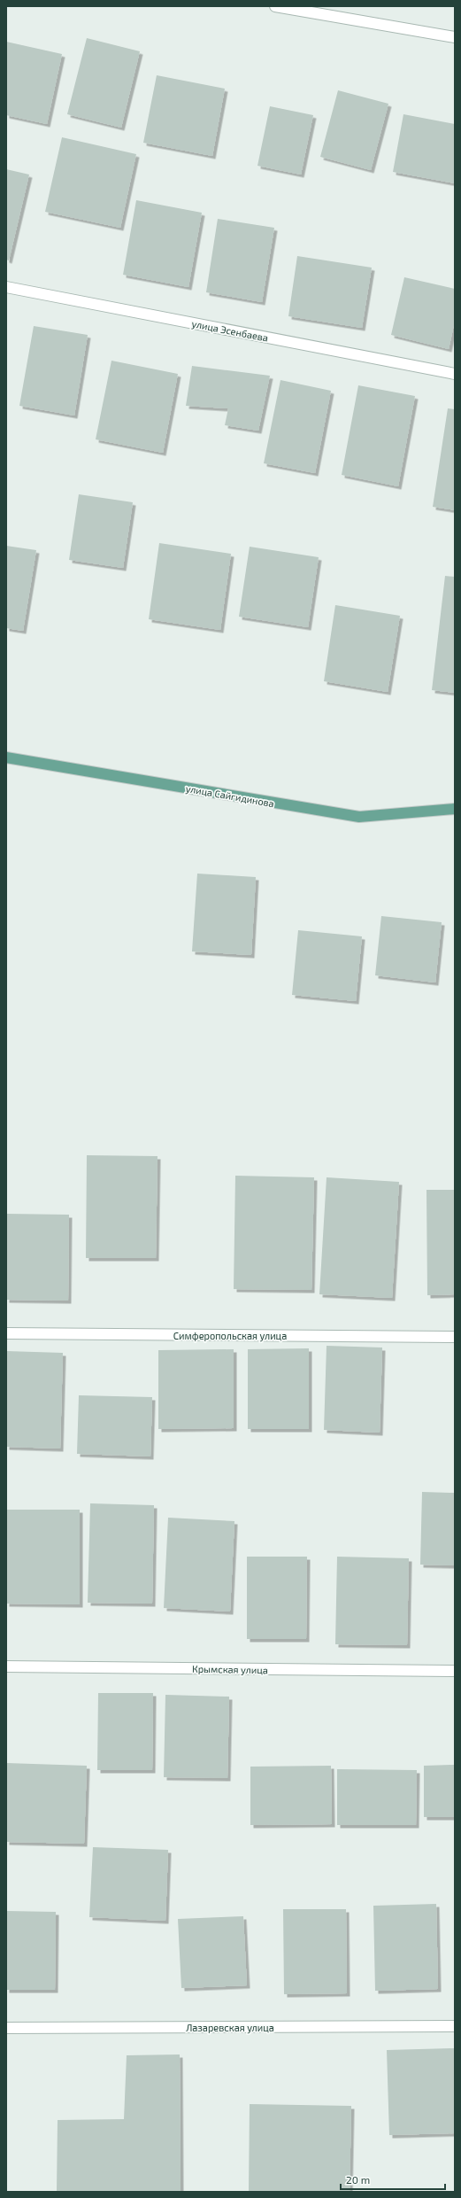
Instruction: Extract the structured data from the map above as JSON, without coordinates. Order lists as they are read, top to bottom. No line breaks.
{"streets":{"main road":["улица Сайгидинова"],"street":["улица Эсенбаева","Симферопольская улица","Крымская улица","Лазаревская улица"]},"scale_bar":"20 m"}
